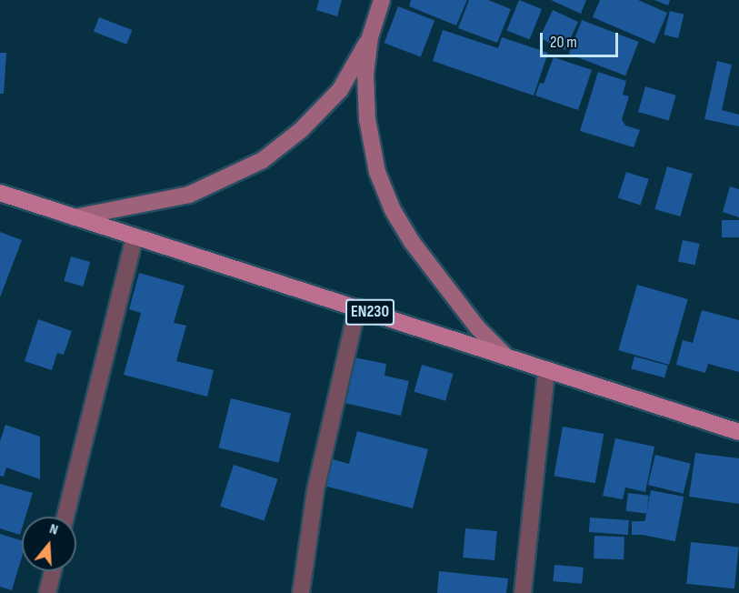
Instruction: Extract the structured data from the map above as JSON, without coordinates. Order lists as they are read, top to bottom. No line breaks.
{"streets":{"main road":["EN230"]},"scale_bar":"20 m","north":"top"}
